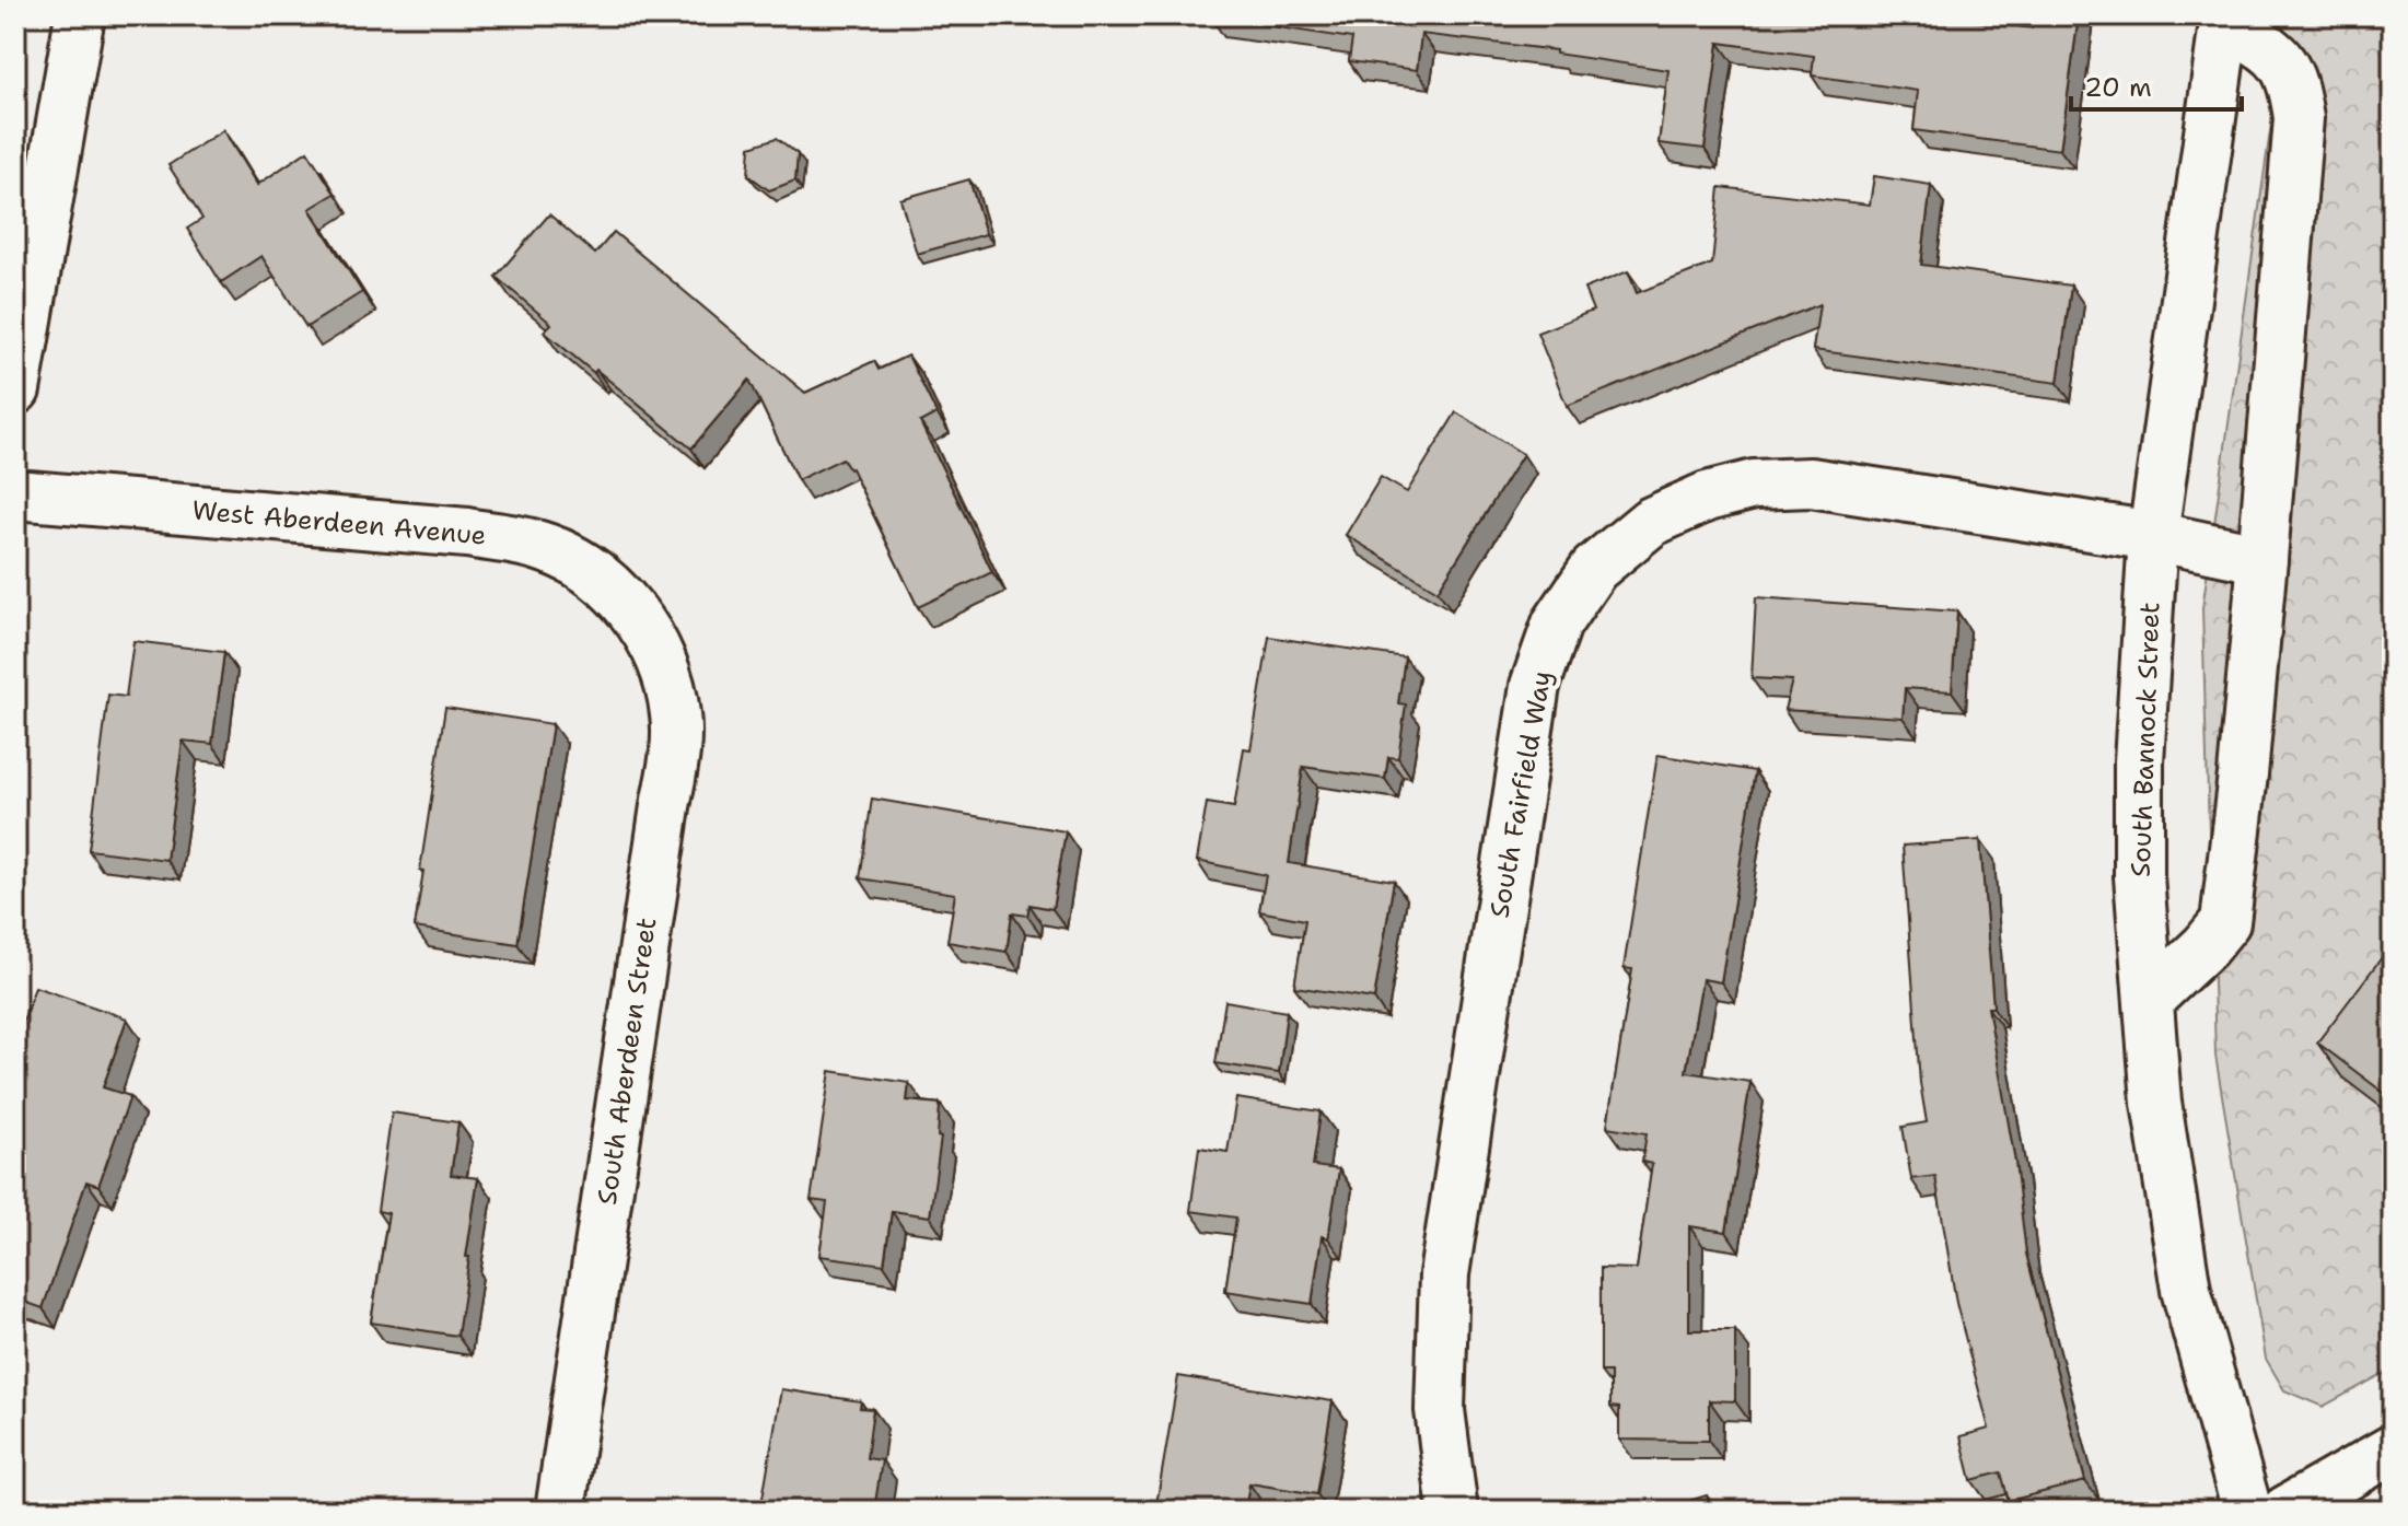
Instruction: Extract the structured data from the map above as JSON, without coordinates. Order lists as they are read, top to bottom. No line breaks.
{"streets":{"street":["West Aberdeen Avenue","South Bannock Street","South Fairfield Way","South Aberdeen Street"]},"crossings":[["West Aberdeen Avenue","South Aberdeen Street"],["South Bannock Street","South Fairfield Way"]],"scale_bar":"20 m"}
